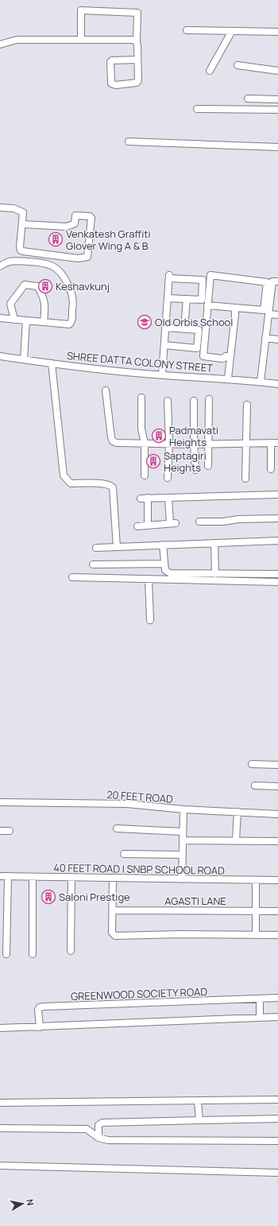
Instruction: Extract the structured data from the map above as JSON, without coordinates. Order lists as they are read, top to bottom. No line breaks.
{"streets":{"street":["SHREE DATTA COLONY STREET","20 FEET ROAD","40 FEET ROAD | SNBP SCHOOL ROAD","AGASTI LANE","GREENWOOD SOCIETY ROAD"]},"places":{"building":["Venkatesh Graffiti Glover Wing A & B","Keshavkunj","Padmavati Heights","Saptagiri Heights","Saloni Prestige"],"school or university":["Old Orbis School"]},"north":"right"}
